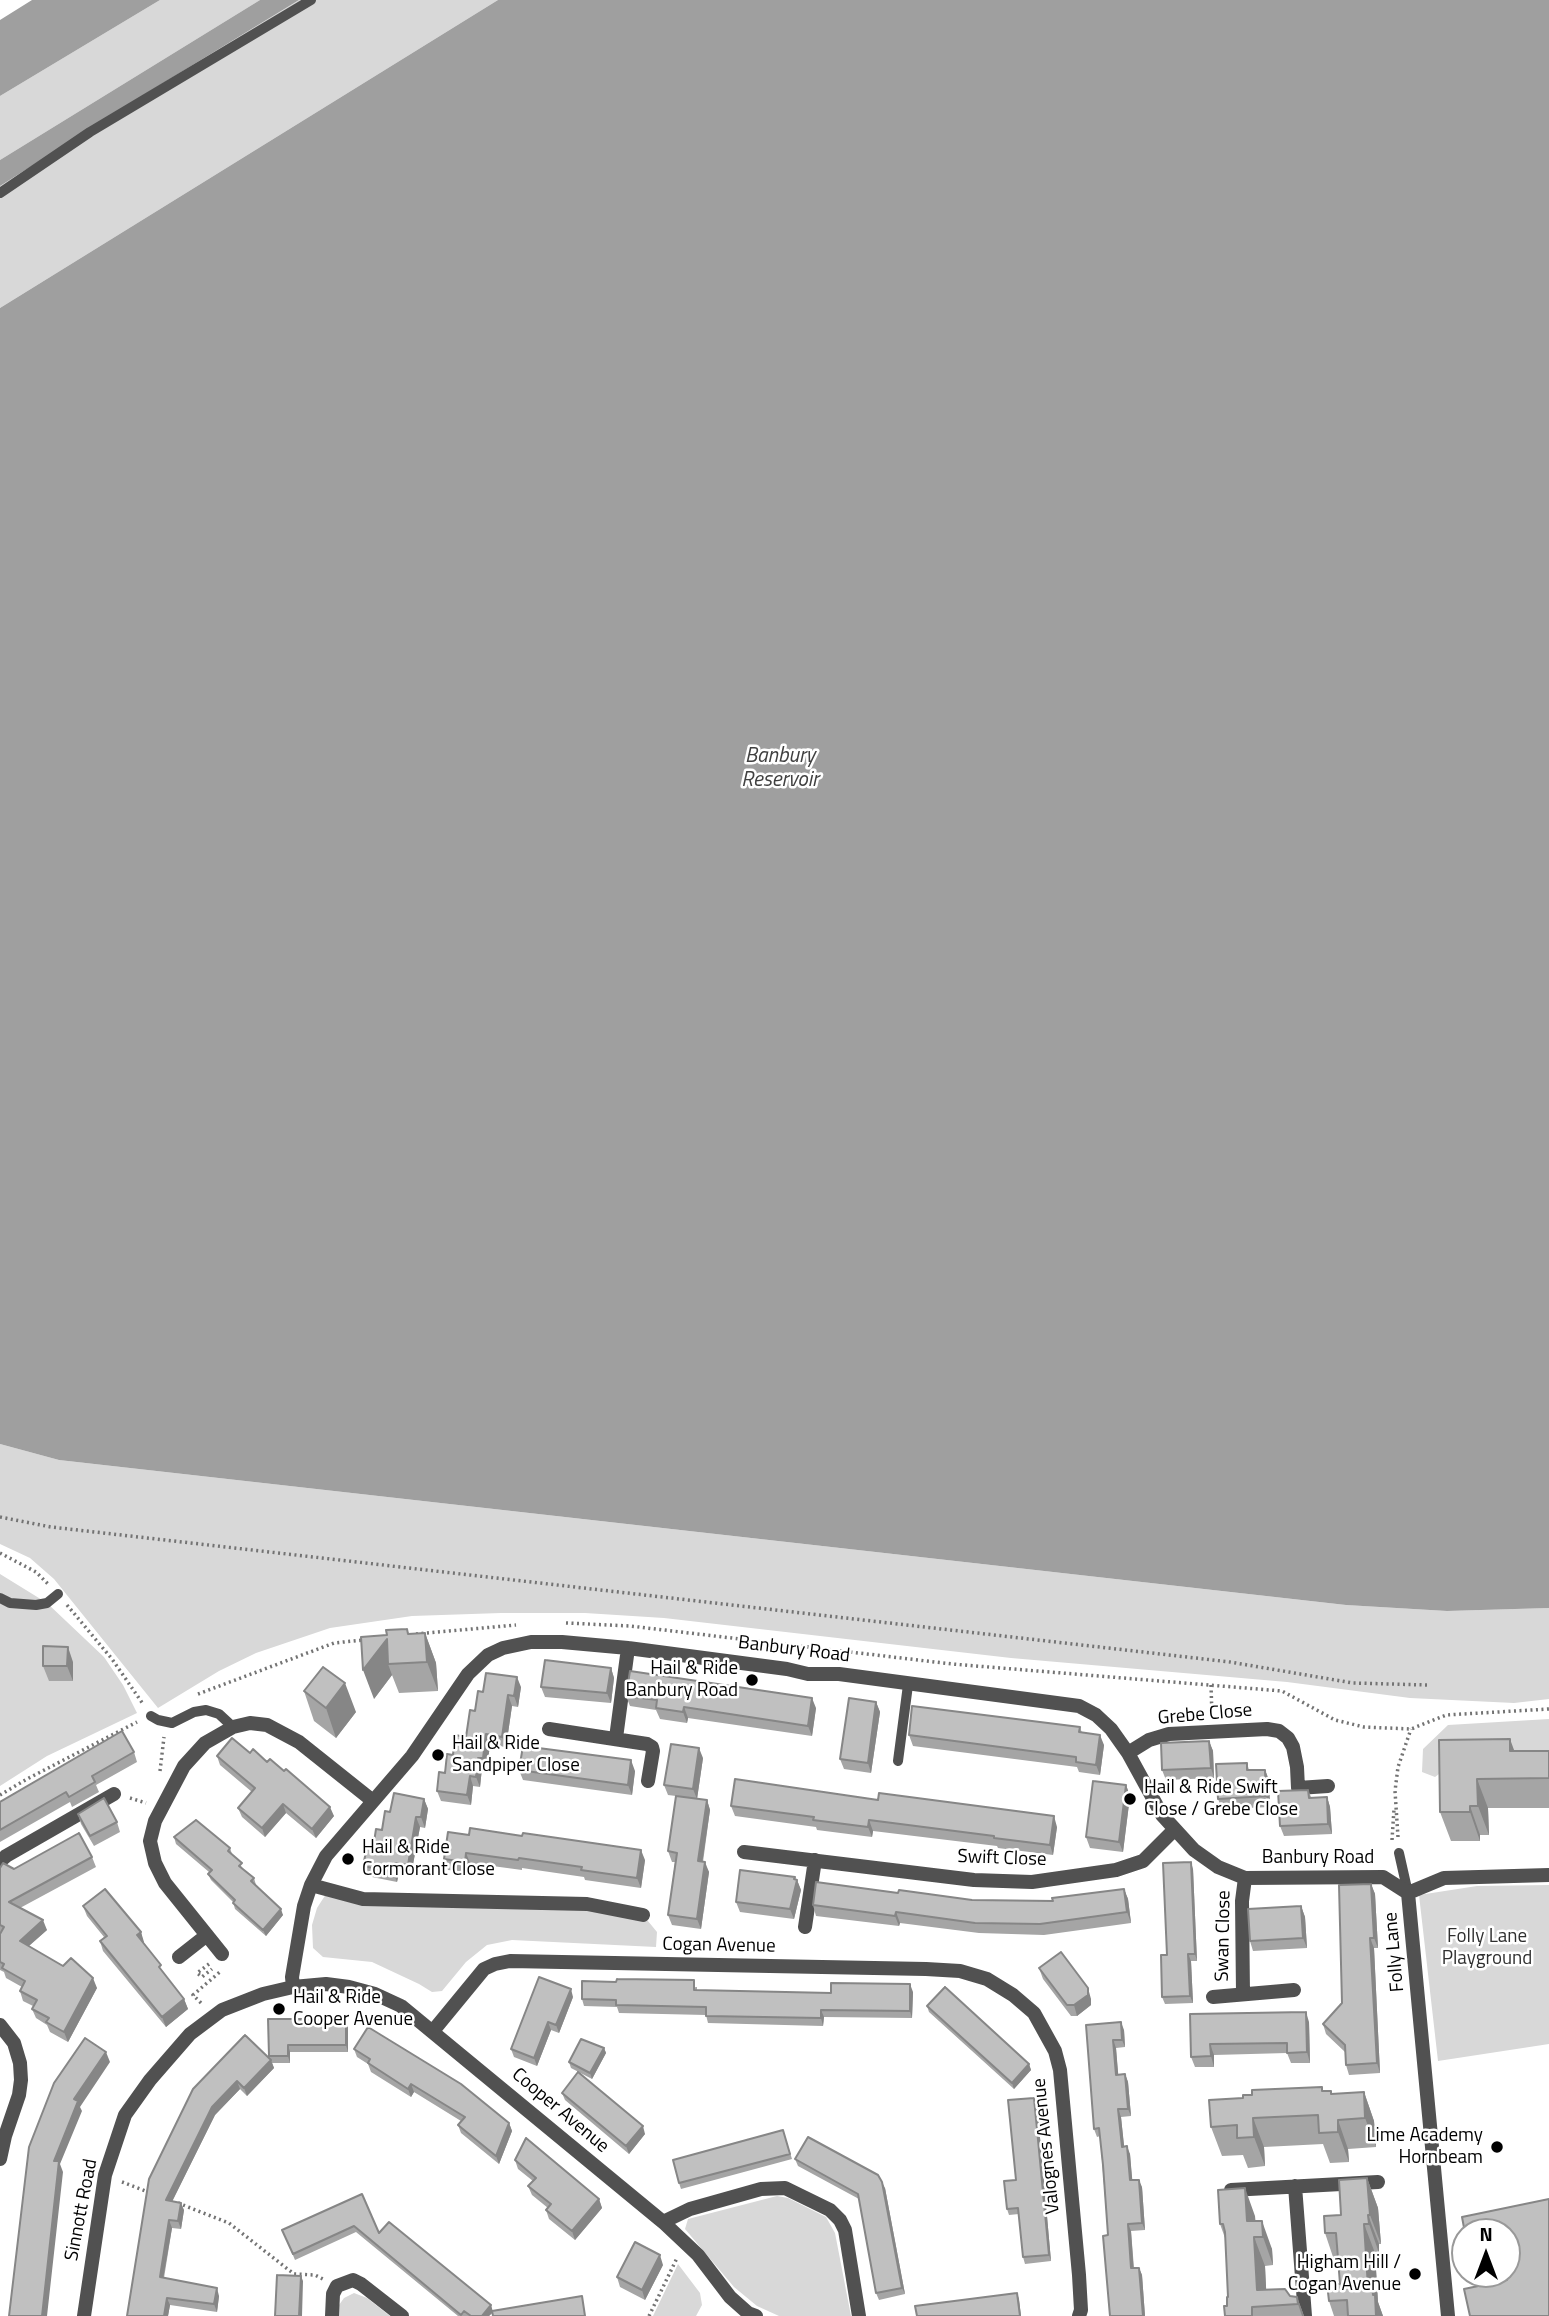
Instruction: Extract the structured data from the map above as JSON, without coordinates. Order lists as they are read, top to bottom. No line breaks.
{"streets":{"street":["Banbury Road","Grebe Close","Swift Close","Swan Close","Cogan Avenue","Folly Lane","Cooper Avenue","Valognes Avenue","Sinnott Road"]},"crossings":[["Banbury Road","Grebe Close"],["Banbury Road","Swift Close"],["Banbury Road","Swan Close"],["Banbury Road","Folly Lane"],["Banbury Road","Cooper Avenue"],["Cogan Avenue","Cooper Avenue"],["Cogan Avenue","Valognes Avenue"],["Cooper Avenue","Sinnott Road"]],"water":["Banbury Reservoir"],"parks":["Folly Lane Playground"],"places":["Hail & Ride Banbury Road","Hail & Ride Sandpiper Close","Hail & Ride Swift Close / Grebe Close","Hail & Ride Cormorant Close","Hail & Ride Cooper Avenue","Lime Academy Hornbeam","Higham Hill / Cogan Avenue"],"north":"top"}
